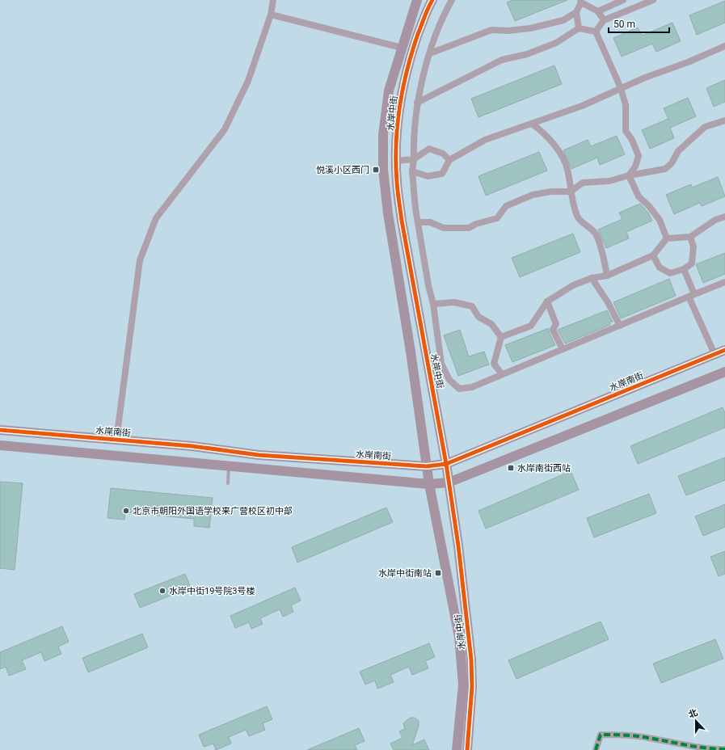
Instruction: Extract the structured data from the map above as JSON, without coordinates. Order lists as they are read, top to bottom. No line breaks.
{"streets":{"street":["水岸中街","水岸南街"]},"crossings":[["水岸中街","水岸南街"]],"places":{"transit":["悦溪小区西门","水岸南街西站","水岸中街南站"],"other":["北京市朝阳外国语学校来广营校区初中部","水岸中街19号院3号楼"]},"scale_bar":"50 m","north":"top"}
